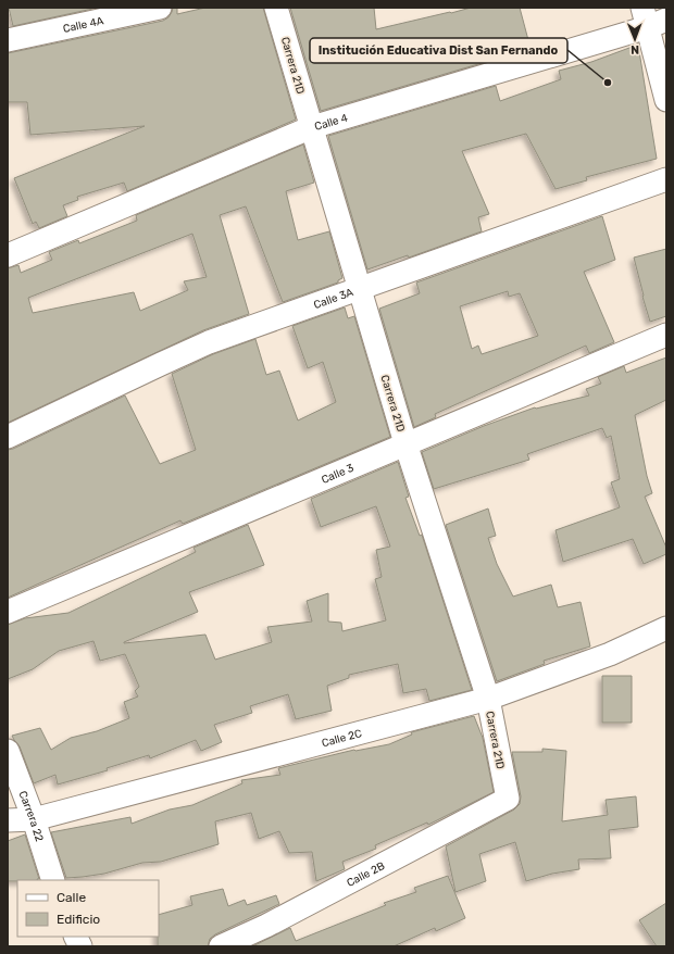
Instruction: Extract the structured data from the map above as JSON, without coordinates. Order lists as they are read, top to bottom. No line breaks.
{"streets":{"street":["Calle 4A","Carrera 21D","Calle 4","Calle 3A","Calle 3","Calle 2C","Carrera 22","Calle 2B"]},"crossings":[["Carrera 21D","Calle 4"],["Carrera 21D","Calle 3A"],["Carrera 21D","Calle 3"],["Carrera 21D","Calle 2C"],["Carrera 21D","Calle 2B"],["Calle 2C","Carrera 22"]],"places":["Institución Educativa Dist San Fernando"],"legend":["Calle","Edificio"],"north":"bottom"}
